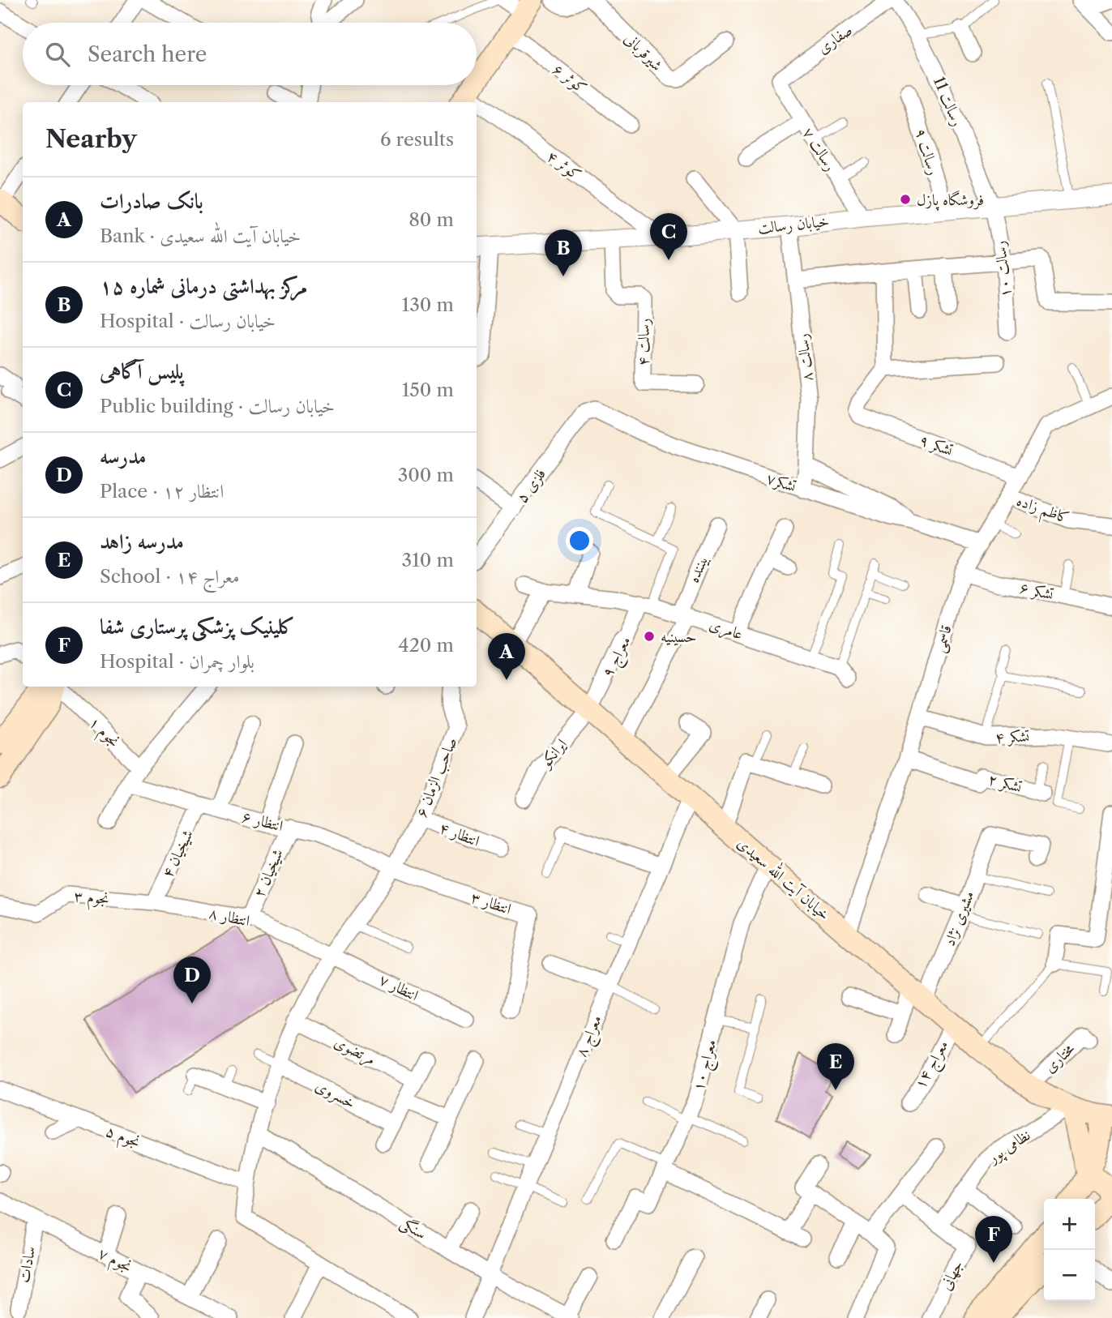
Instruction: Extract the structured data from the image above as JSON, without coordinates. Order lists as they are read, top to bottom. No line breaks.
{"streets":{"main road":["خیابان آیت الله سعیدی"],"street":["صفاری","شیرقربانی","کوثر ۶","رسالت 11","رسالت ۷","رسالت ۹","کوثر ۴","خیابان رسالت","رسالت ۱۰","رسالت ۴","رسالت ۸","تشکر ۹","تشکر۷","فلزی ۵","کاظم زاده","بیننده","تشکر ۶","عامری","قاسمی","معراج ۹","نجوم ۱","تشکر ۴","ایرانکو","صاحب الزمان ۶","تشکر ۲","انتظار ۶","انتظار ۴","شیخیان ۴","شیخیان ۲","نجوم ۳","انتظار ۳","انتظار ۸","مشیری نژاد","انتظار ۷","معراج ۸","مرتضوی","مختاری","معراج ۱۴","معراج ۱۰","خسروی","نجوم ۵","نظامی پور","سنگی","نجوم ۷","سادات","جهانی"]},"crossings":[["صفاری","رسالت 11"],["صفاری","رسالت ۷"],["رسالت 11","خیابان رسالت"],["رسالت 11","رسالت ۱۰"],["رسالت ۷","خیابان رسالت"],["رسالت ۹","خیابان رسالت"],["کوثر ۴","خیابان رسالت"],["خیابان رسالت","رسالت ۱۰"],["خیابان رسالت","رسالت ۴"],["خیابان رسالت","رسالت ۸"],["رسالت ۸","تشکر۷"],["تشکر ۹","قاسمی"],["تشکر۷","فلزی ۵"],["تشکر۷","قاسمی"],["کاظم زاده","قاسمی"],["بیننده","عامری"],["بیننده","خیابان آیت الله سعیدی"],["تشکر ۶","قاسمی"],["عامری","معراج ۹"],["قاسمی","تشکر ۴"],["قاسمی","تشکر ۲"],["قاسمی","خیابان آیت الله سعیدی"],["معراج ۹","ایرانکو"],["معراج ۹","خیابان آیت الله سعیدی"],["ایرانکو","خیابان آیت الله سعیدی"],["صاحب الزمان ۶","انتظار ۶"],["صاحب الزمان ۶","انتظار ۴"],["صاحب الزمان ۶","انتظار ۳"],["صاحب الزمان ۶","انتظار ۸"],["صاحب الزمان ۶","انتظار ۷"],["صاحب الزمان ۶","مرتضوی"],["صاحب الزمان ۶","خسروی"],["صاحب الزمان ۶","نجوم ۵"],["صاحب الزمان ۶","سنگی"],["انتظار ۶","شیخیان ۴"],["انتظار ۶","شیخیان ۲"],["انتظار ۶","انتظار ۳"],["شیخیان ۴","نجوم ۳"],["شیخیان ۴","انتظار ۸"],["شیخیان ۲","انتظار ۸"],["خیابان آیت الله سعیدی","مشیری نژاد"],["خیابان آیت الله سعیدی","معراج ۸"],["خیابان آیت الله سعیدی","مختاری"],["خیابان آیت الله سعیدی","معراج ۱۴"],["خیابان آیت الله سعیدی","معراج ۱۰"],["خیابان آیت الله سعیدی","نظامی پور"],["نجوم ۳","انتظار ۸"],["انتظار ۸","انتظار ۷"],["معراج ۸","سنگی"],["نظامی پور","جهانی"],["نجوم ۷","سادات"]],"places":["فروشگاه پازل","حسینیه"],"page":{"search":"Search here","heading":["Nearby","6 results"],"list":[{"mark":"A","name":"بانک صادرات","note":"Bank · خیابان آیت الله سعیدی","value":"80 m"},{"mark":"B","name":"مرکز بهداشتی درمانی شماره ۱۵","note":"Hospital · خیابان رسالت","value":"130 m"},{"mark":"C","name":"پلیس آگاهی","note":"Public building · خیابان رسالت","value":"150 m"},{"mark":"D","name":"مدرسه","note":"Place · انتظار ۱۲","value":"300 m"},{"mark":"E","name":"مدرسه زاهد","note":"School · معراج ۱۴","value":"310 m"},{"mark":"F","name":"کلینیک پزشکی پرستاری شفا","note":"Hospital · بلوار چمران","value":"420 m"}],"pins":["C","B","A","D","E","F"],"map_buttons":["+","−"]}}
